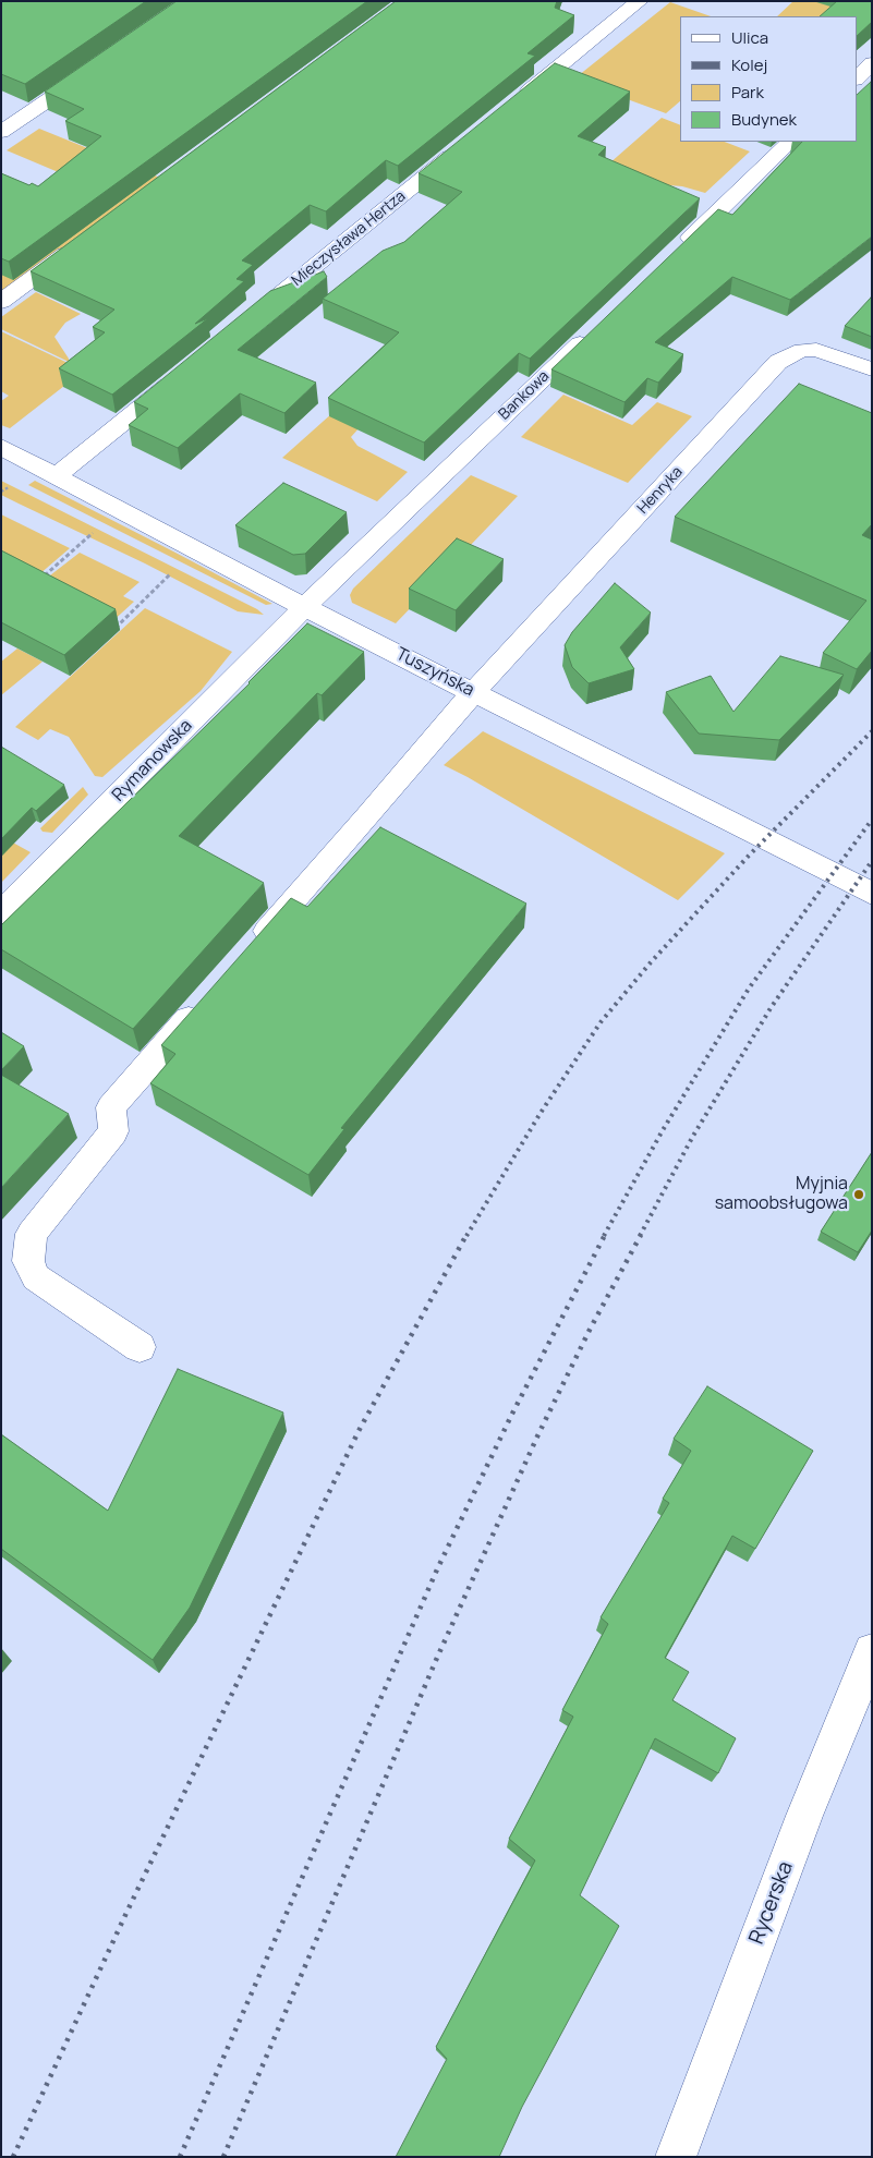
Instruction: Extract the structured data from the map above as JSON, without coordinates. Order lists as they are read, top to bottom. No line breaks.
{"streets":{"street":["Mieczysława Hertza","Bankowa","Henryka","Tuszyńska","Rymanowska","Rycerska"]},"crossings":[["Bankowa","Tuszyńska"],["Bankowa","Rymanowska"],["Henryka","Tuszyńska"],["Tuszyńska","Rymanowska"]],"places":["Myjnia samoobsługowa"],"legend":["Ulica","Kolej","Park","Budynek"]}
